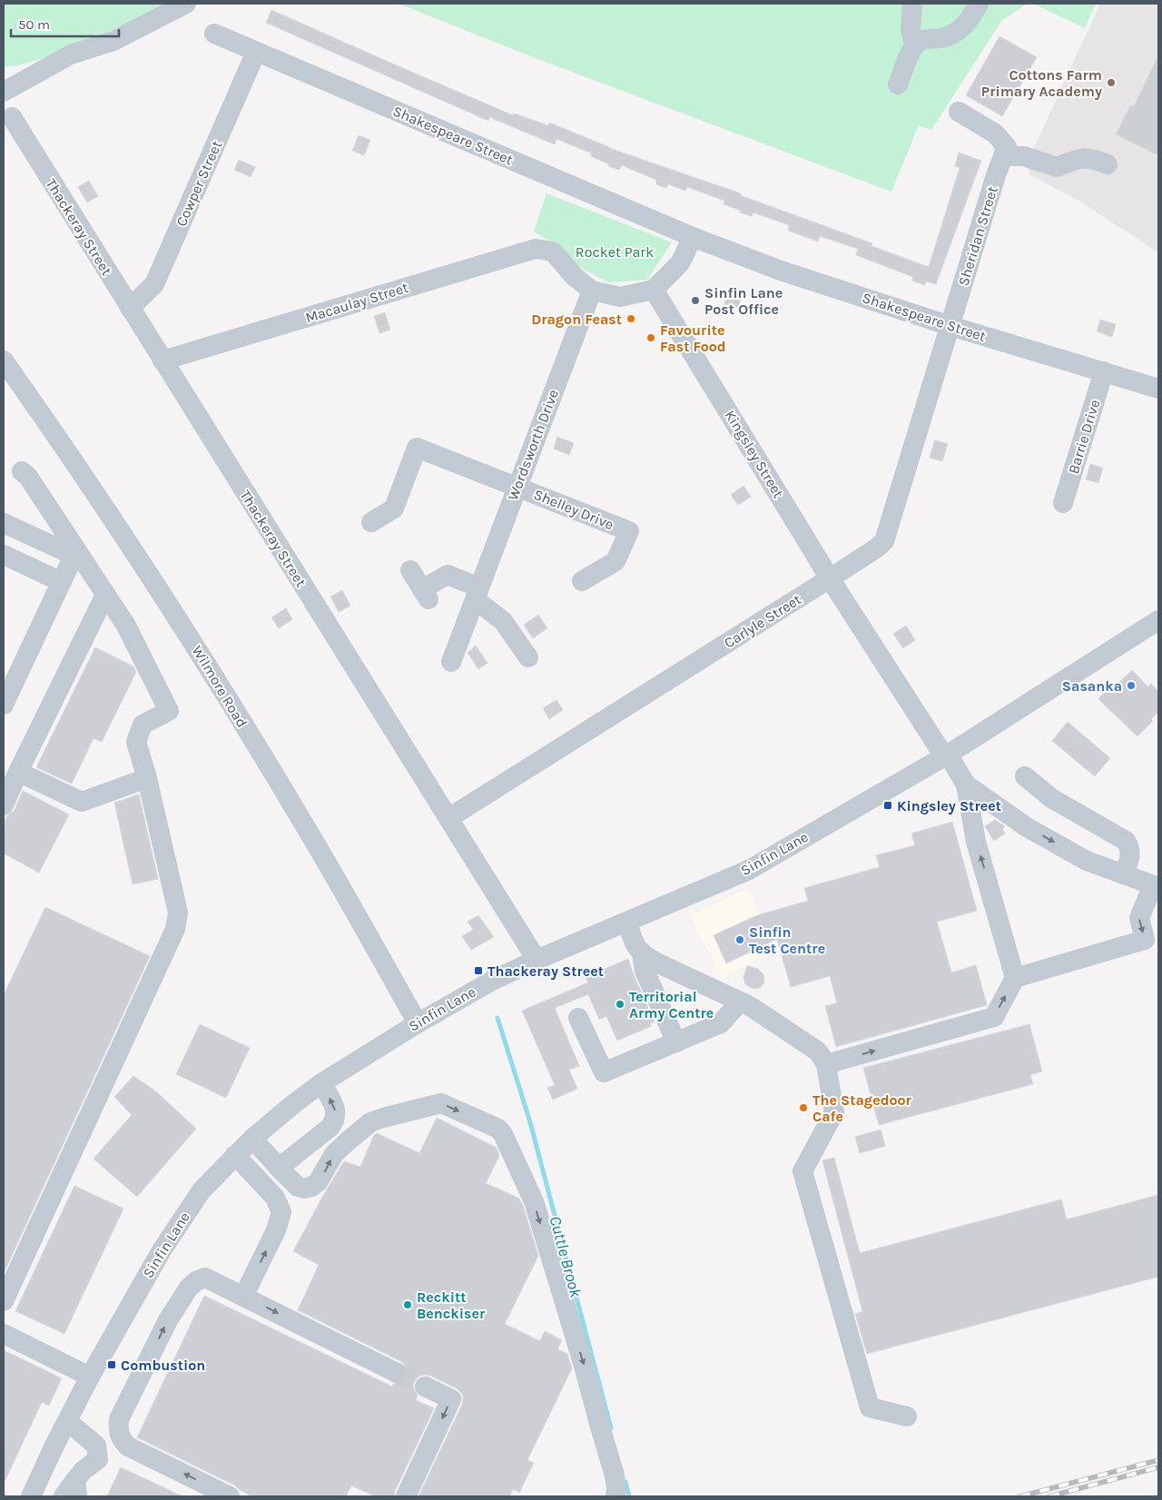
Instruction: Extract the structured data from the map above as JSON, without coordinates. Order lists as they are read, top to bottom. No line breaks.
{"streets":{"street":["Shakespeare Street","Cowper Street","Thackeray Street","Sheridan Street","Macaulay Street","Barrie Drive","Wordsworth Drive","Kingsley Street","Shelley Drive","Carlyle Street","Wilmore Road","Sinfin Lane"]},"crossings":[["Shakespeare Street","Cowper Street"],["Shakespeare Street","Sheridan Street"],["Shakespeare Street","Barrie Drive"],["Shakespeare Street","Carlyle Street"],["Cowper Street","Thackeray Street"],["Thackeray Street","Macaulay Street"],["Thackeray Street","Carlyle Street"],["Thackeray Street","Sinfin Lane"],["Sheridan Street","Carlyle Street"],["Macaulay Street","Wordsworth Drive"],["Wordsworth Drive","Shelley Drive"],["Kingsley Street","Carlyle Street"],["Kingsley Street","Sinfin Lane"],["Wilmore Road","Sinfin Lane"]],"water":["Cuttle Brook"],"parks":["Rocket Park"],"places":{"other":["Cottons Farm Primary Academy","Sinfin Lane Post Office","Dragon Feast","Favourite Fast Food","Sasanka","Sinfin Test Centre","Territorial Army Centre","The Stagedoor Cafe","Reckitt Benckiser"],"transit":["Kingsley Street","Thackeray Street","Combustion"]},"scale_bar":"50 m"}
